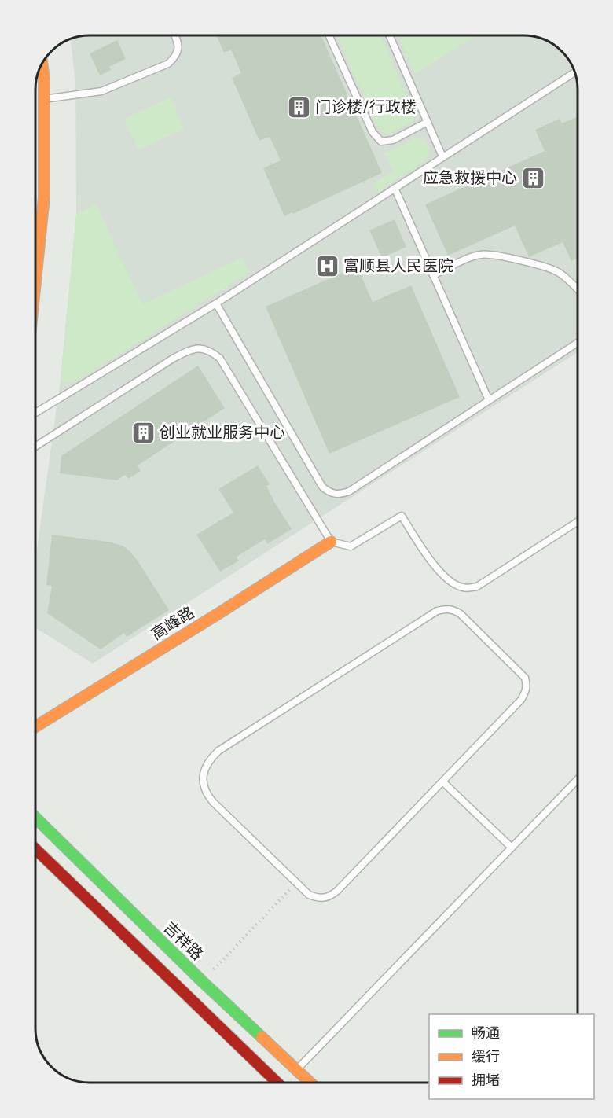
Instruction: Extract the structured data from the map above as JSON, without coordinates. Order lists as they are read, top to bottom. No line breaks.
{"streets":{"main road":["高峰路","吉祥路"]},"places":{"building":["门诊楼/行政楼","应急救援中心","创业就业服务中心"],"hospital":["富顺县人民医院"]},"legend":["畅通","缓行","拥堵"]}
